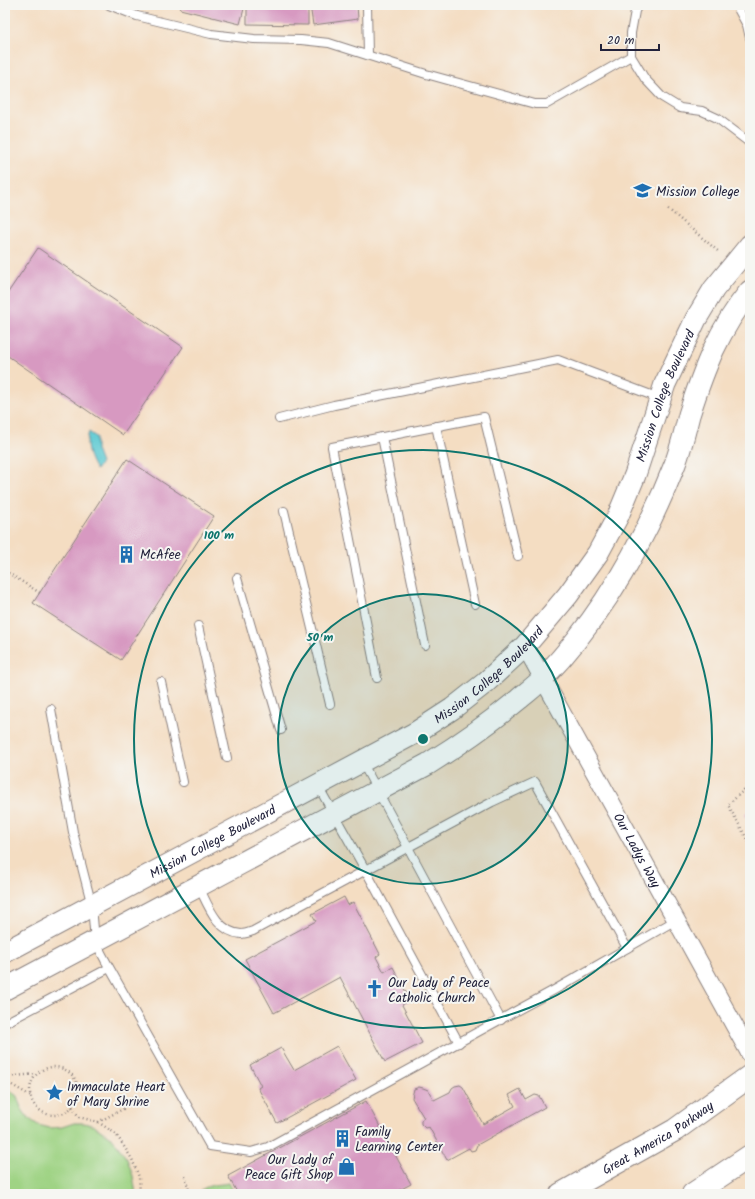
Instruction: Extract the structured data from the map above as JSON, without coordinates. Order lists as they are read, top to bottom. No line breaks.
{"streets":{"main road":["Great America Parkway"],"street":["Mission College Boulevard","Our Ladys Way"]},"crossings":[["Mission College Boulevard","Our Ladys Way"]],"places":{"school or university":["Mission College"],"building":["McAfee","Family Learning Center"],"church":["Our Lady of Peace Catholic Church"],"place":["Immaculate Heart of Mary Shrine"],"shop":["Our Lady of Peace Gift Shop"]},"scale_bar":"20 m","rings":["100 m","50 m"]}
